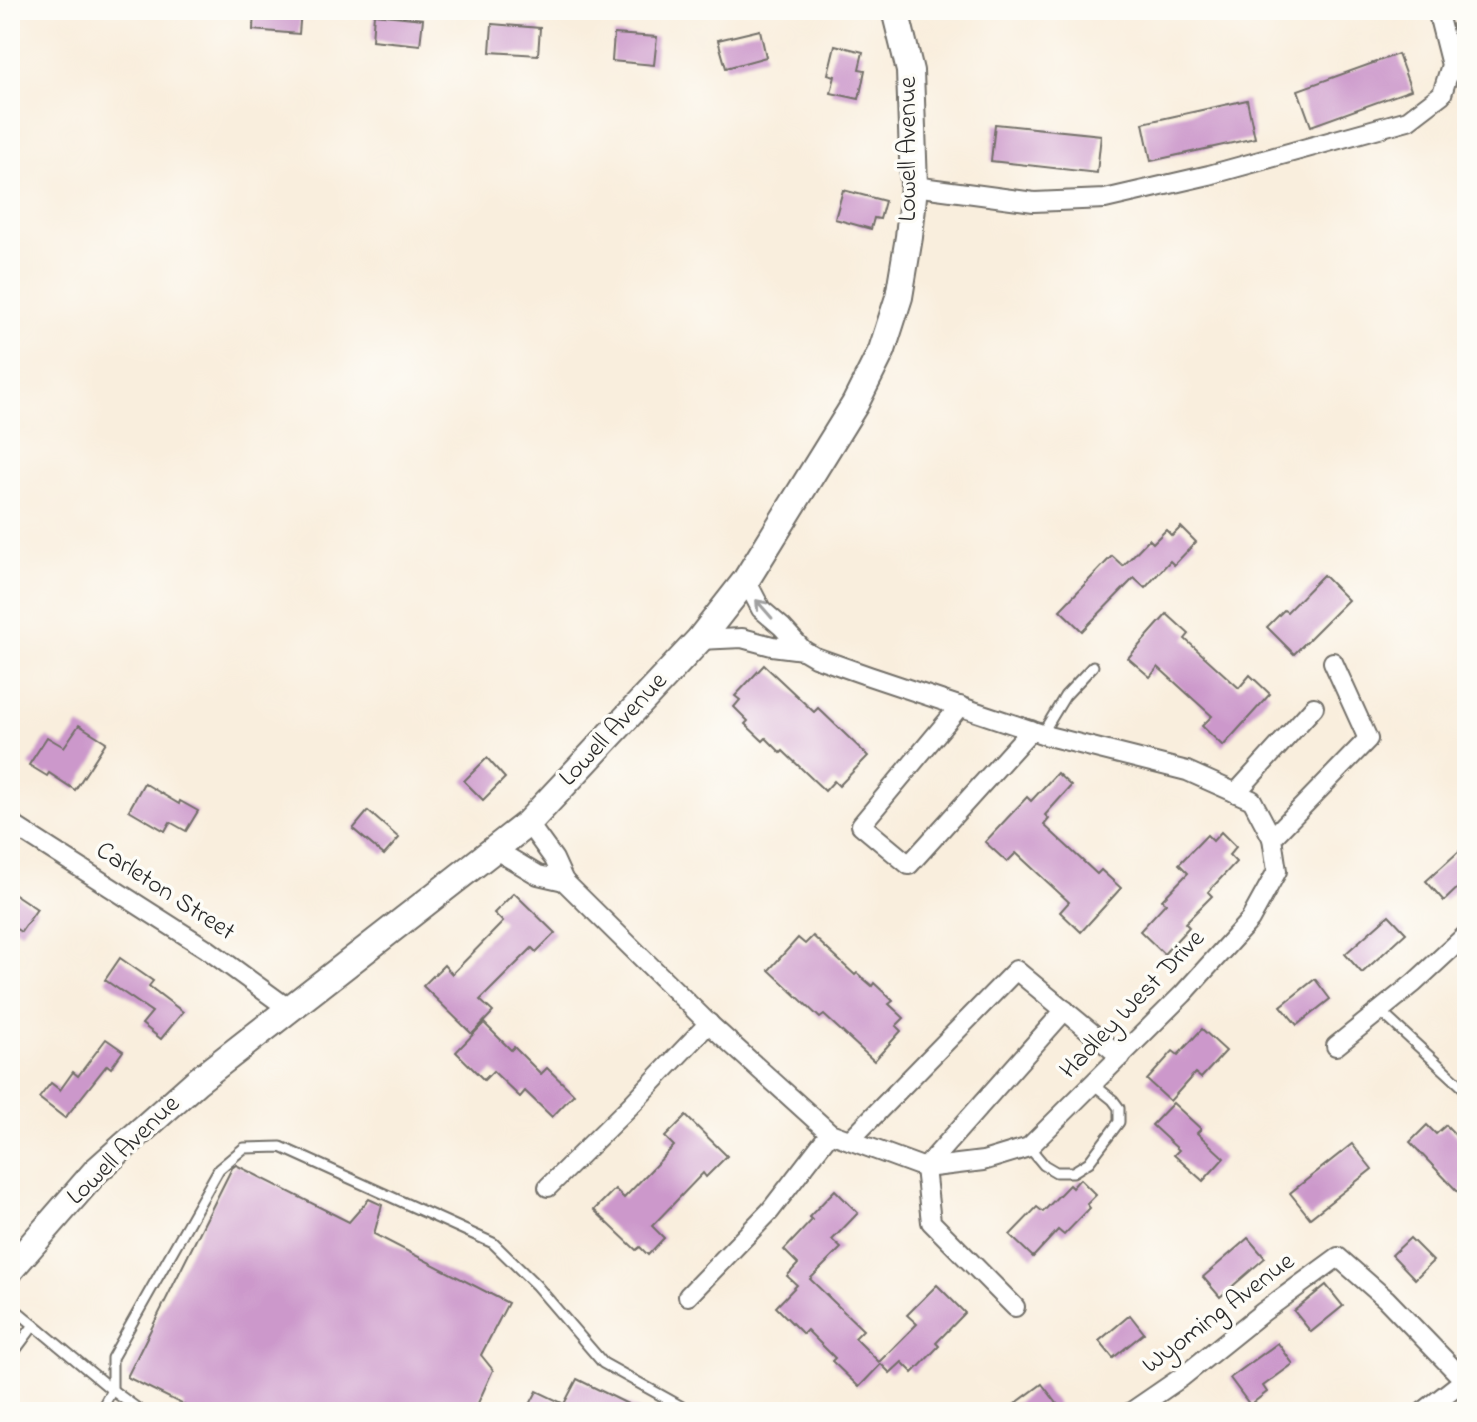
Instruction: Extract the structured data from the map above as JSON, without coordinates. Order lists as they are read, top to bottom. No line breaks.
{"streets":{"main road":["Lowell Avenue"],"street":["Carleton Street","Hadley West Drive","Wyoming Avenue"]},"crossings":[["Lowell Avenue","Carleton Street"],["Lowell Avenue","Hadley West Drive"]]}
